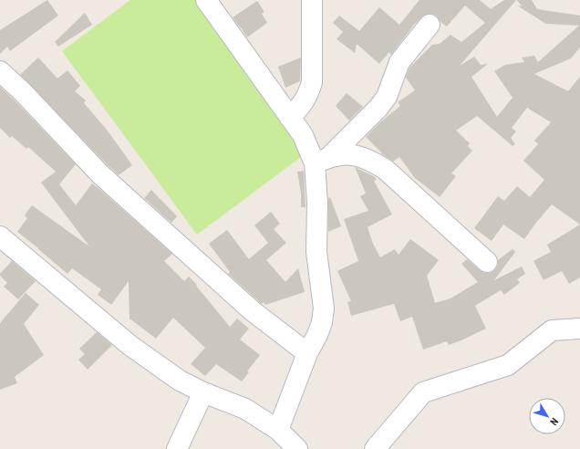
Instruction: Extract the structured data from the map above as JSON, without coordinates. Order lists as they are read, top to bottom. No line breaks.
{"north":"bottom right"}
